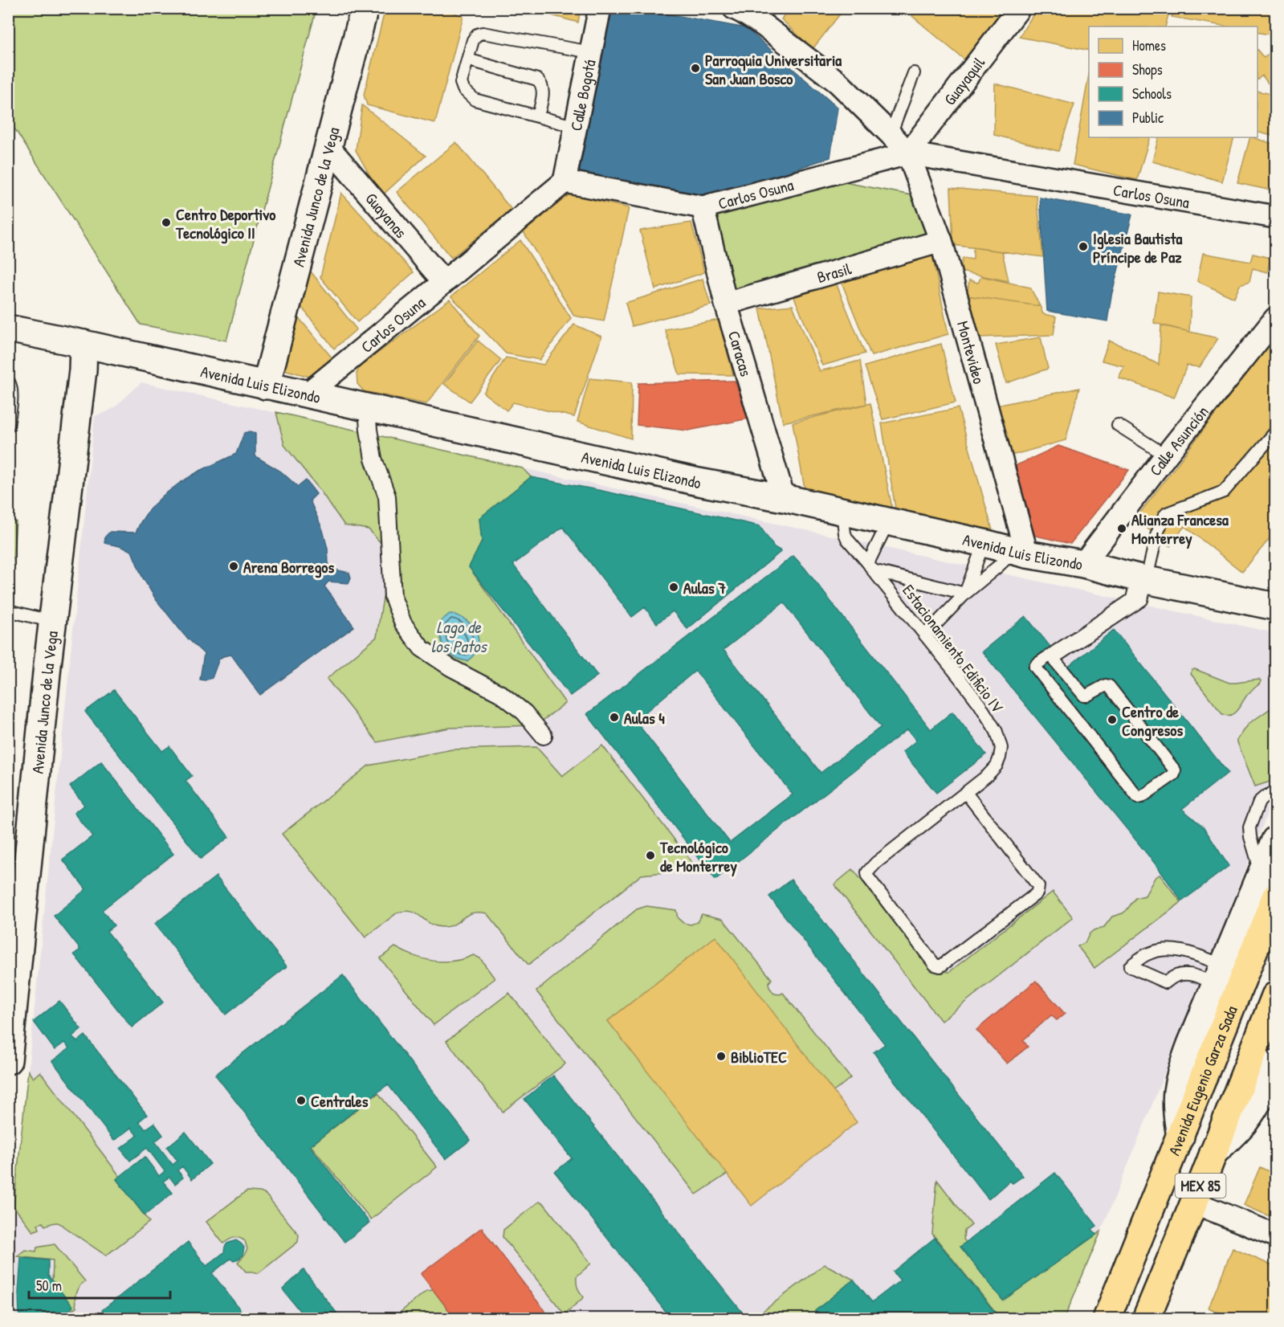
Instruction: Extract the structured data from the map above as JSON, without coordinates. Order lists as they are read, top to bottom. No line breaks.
{"streets":{"highway":["Avenida Eugenio Garza Sada","MEX 85"],"street":["Guayaquil","Calle Bogotá","Carlos Osuna","Avenida Junco de la Vega","Guayanas","Brasil","Montevideo","Caracas","Avenida Luis Elizondo","Calle Asunción"],"lane":["Estacionamiento Edificio IV"]},"crossings":[["Guayaquil","Carlos Osuna"],["Guayaquil","Montevideo"],["Calle Bogotá","Carlos Osuna"],["Carlos Osuna","Guayanas"],["Carlos Osuna","Montevideo"],["Carlos Osuna","Caracas"],["Carlos Osuna","Avenida Luis Elizondo"],["Avenida Junco de la Vega","Guayanas"],["Avenida Junco de la Vega","Avenida Luis Elizondo"],["Brasil","Montevideo"],["Brasil","Caracas"],["Montevideo","Avenida Luis Elizondo"],["Caracas","Avenida Luis Elizondo"],["Avenida Luis Elizondo","Calle Asunción"],["Avenida Luis Elizondo","Estacionamiento Edificio IV"]],"water":["Lago de los Patos"],"places":["Parroquia Universitaria San Juan Bosco","Centro Deportivo Tecnológico II","Iglesia Bautista Príncipe de Paz","Alianza Francesa Monterrey","Arena Borregos","Aulas 7","Aulas 4","Centro de Congresos","Tecnológico de Monterrey","BiblioTEC","Centrales"],"legend":["Homes","Shops","Schools","Public"],"scale_bar":"50 m"}
